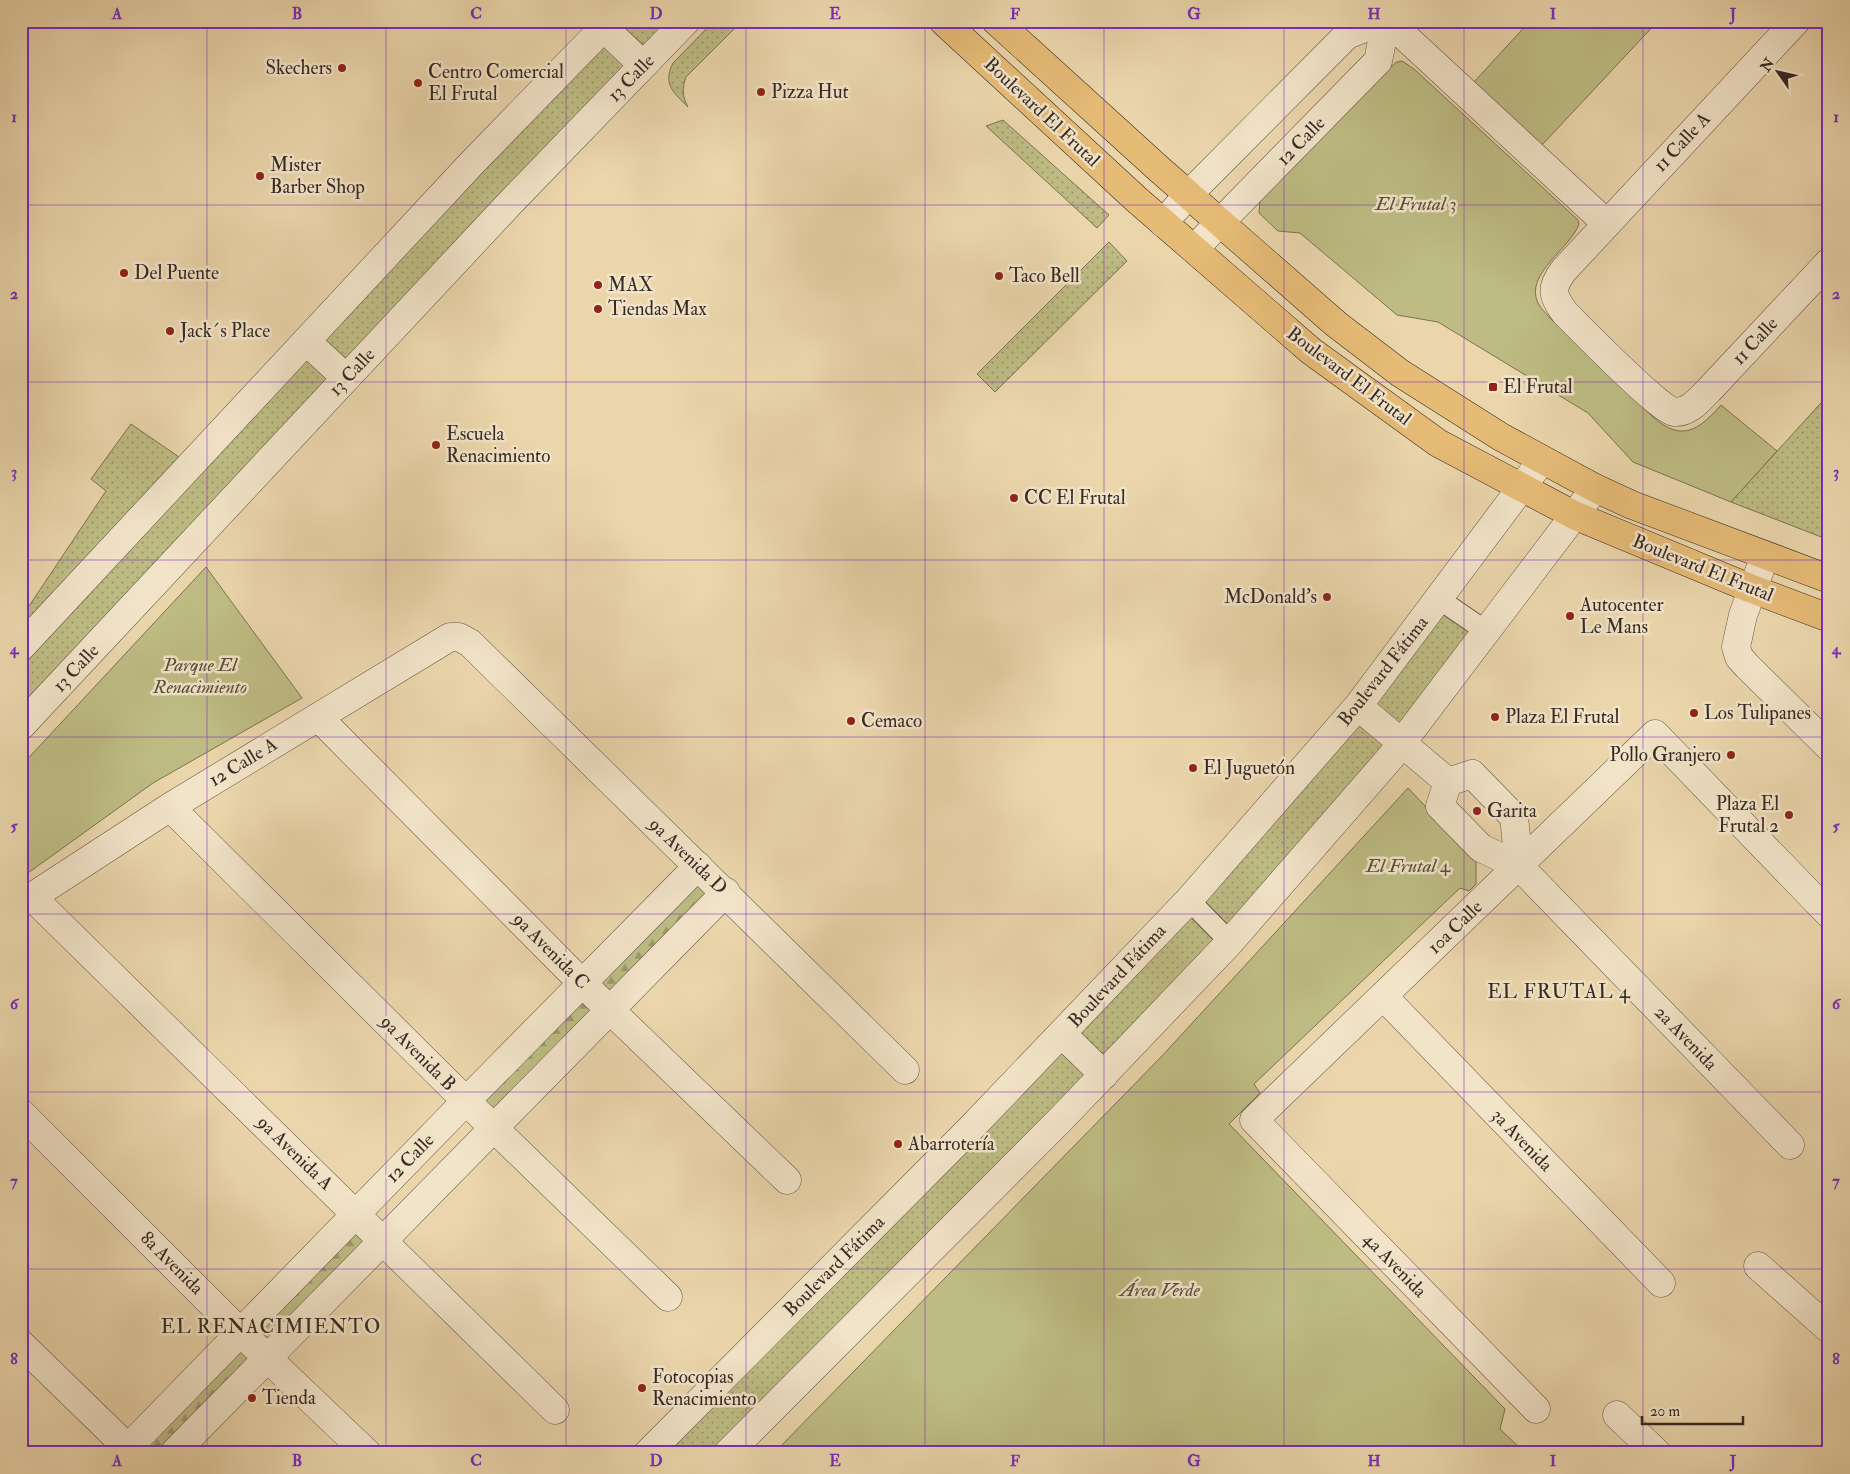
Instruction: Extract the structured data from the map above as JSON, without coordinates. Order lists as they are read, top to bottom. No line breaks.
{"streets":{"main road":["Boulevard El Frutal"],"street":["13 Calle","12 Calle","11 Calle A","11 Calle","Boulevard Fátima","12 Calle A","9a Avenida D","10a Calle","9a Avenida C","2a Avenida","9a Avenida B","3a Avenida","9a Avenida A","8a Avenida","4a Avenida"]},"crossings":[["Boulevard El Frutal","12 Calle"],["Boulevard El Frutal","Boulevard Fátima"],["12 Calle","9a Avenida D"],["12 Calle","9a Avenida C"],["12 Calle","9a Avenida B"],["12 Calle","9a Avenida A"],["12 Calle","8a Avenida"],["11 Calle A","11 Calle"],["12 Calle A","9a Avenida D"],["12 Calle A","9a Avenida C"],["12 Calle A","9a Avenida B"],["12 Calle A","9a Avenida A"],["10a Calle","2a Avenida"],["10a Calle","3a Avenida"],["10a Calle","4a Avenida"]],"districts":["EL FRUTAL 4","EL RENACIMIENTO"],"parks":["El Frutal 3","Parque El Renacimiento","El Frutal 4","Área Verde"],"places":{"other":["Skechers","Centro Comercial El Frutal","Pizza Hut","Mister Barber Shop","Del Puente","Taco Bell","MAX","Tiendas Max","Jack´s Place","Escuela Renacimiento","CC El Frutal","McDonald's","Autocenter Le Mans","Los Tulipanes","Plaza El Frutal","Cemaco","Pollo Granjero","El Juguetón","Garita","Plaza El Frutal 2","Abarrotería","Fotocopias Renacimiento","Tienda"],"transit":["El Frutal"]},"scale_bar":"20 m","north":"top left","grid":{"columns":["A","B","C","D","E","F","G","H","I","J"],"rows":["1","2","3","4","5","6","7","8"]}}
